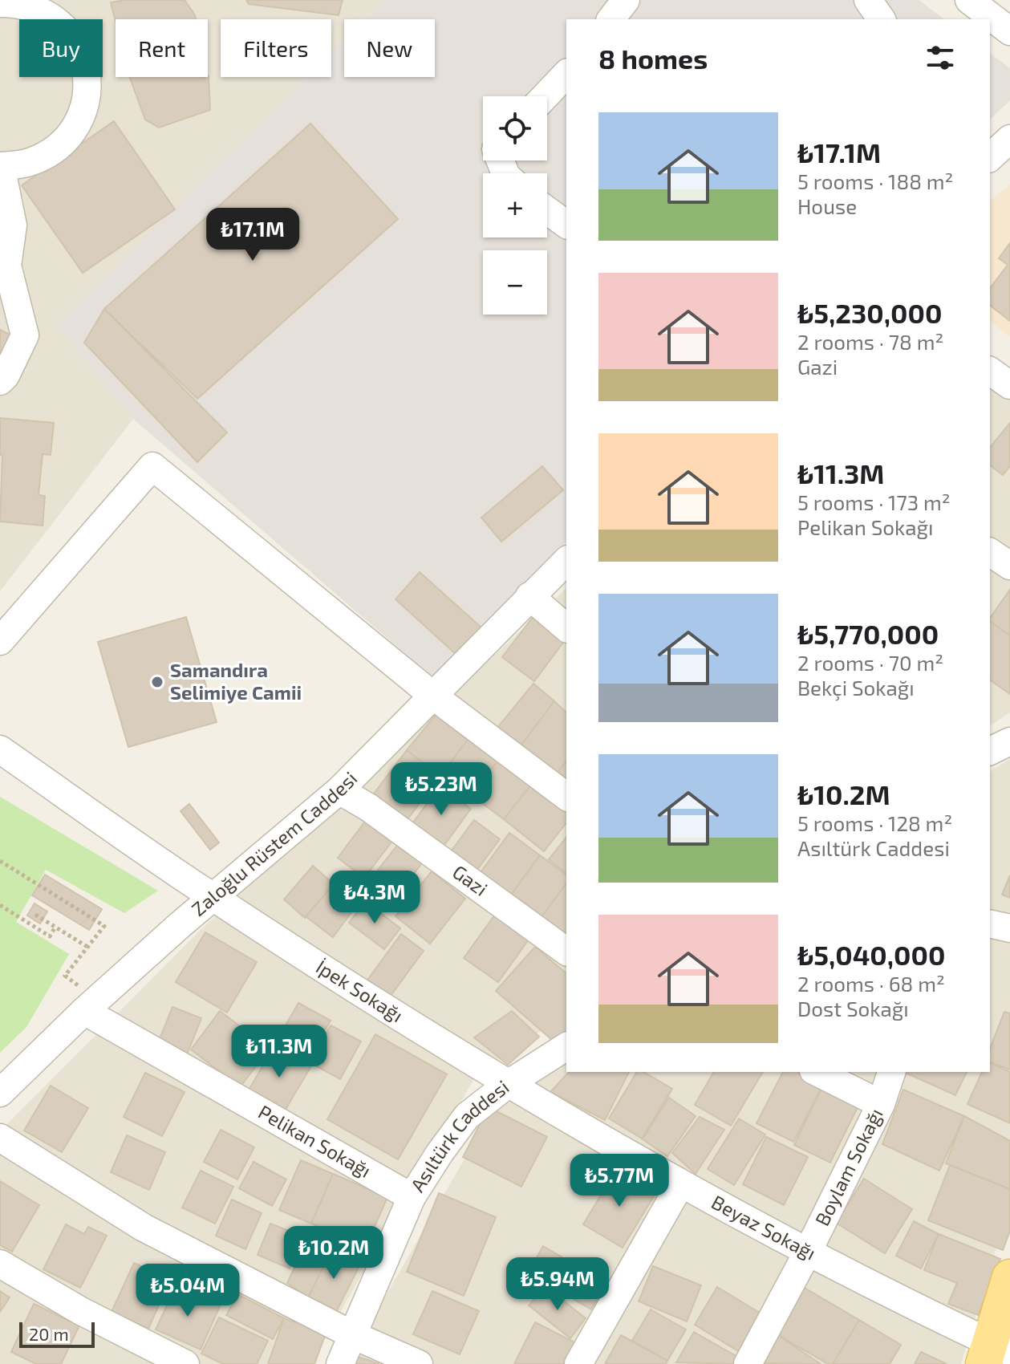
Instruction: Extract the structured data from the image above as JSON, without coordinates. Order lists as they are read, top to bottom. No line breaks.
{"streets":{"street":["Zaloğlu Rüstem Caddesi","Gazi","İpek Sokağı","Asıltürk Caddesi","Pelikan Sokağı","Boylam Sokağı","Beyaz Sokağı"]},"crossings":[["Zaloğlu Rüstem Caddesi","Gazi"],["Zaloğlu Rüstem Caddesi","İpek Sokağı"],["Zaloğlu Rüstem Caddesi","Pelikan Sokağı"],["İpek Sokağı","Asıltürk Caddesi"],["İpek Sokağı","Beyaz Sokağı"],["Asıltürk Caddesi","Pelikan Sokağı"],["Asıltürk Caddesi","Beyaz Sokağı"],["Boylam Sokağı","Beyaz Sokağı"]],"places":["Samandıra Selimiye Camii"],"scale_bar":"20 m","page":{"chip":["Buy","Rent","Filters","New"],"heading":"8 homes","map_buttons":["+","−"],"list":[{"name":"₺17.1M","note":"5 rooms · 188 m² · House"},{"name":"₺5,230,000","note":"2 rooms · 78 m² · Gazi"},{"name":"₺11.3M","note":"5 rooms · 173 m² · Pelikan Sokağı"},{"name":"₺5,770,000","note":"2 rooms · 70 m² · Bekçi Sokağı"},{"name":"₺10.2M","note":"5 rooms · 128 m² · Asıltürk Caddesi"},{"name":"₺5,040,000","note":"2 rooms · 68 m² · Dost Sokağı"}],"price":["₺17.1M","₺5.23M","₺4.3M","₺11.3M","₺5.77M","₺10.2M","₺5.94M","₺5.04M"],"scale":"20 m"}}
